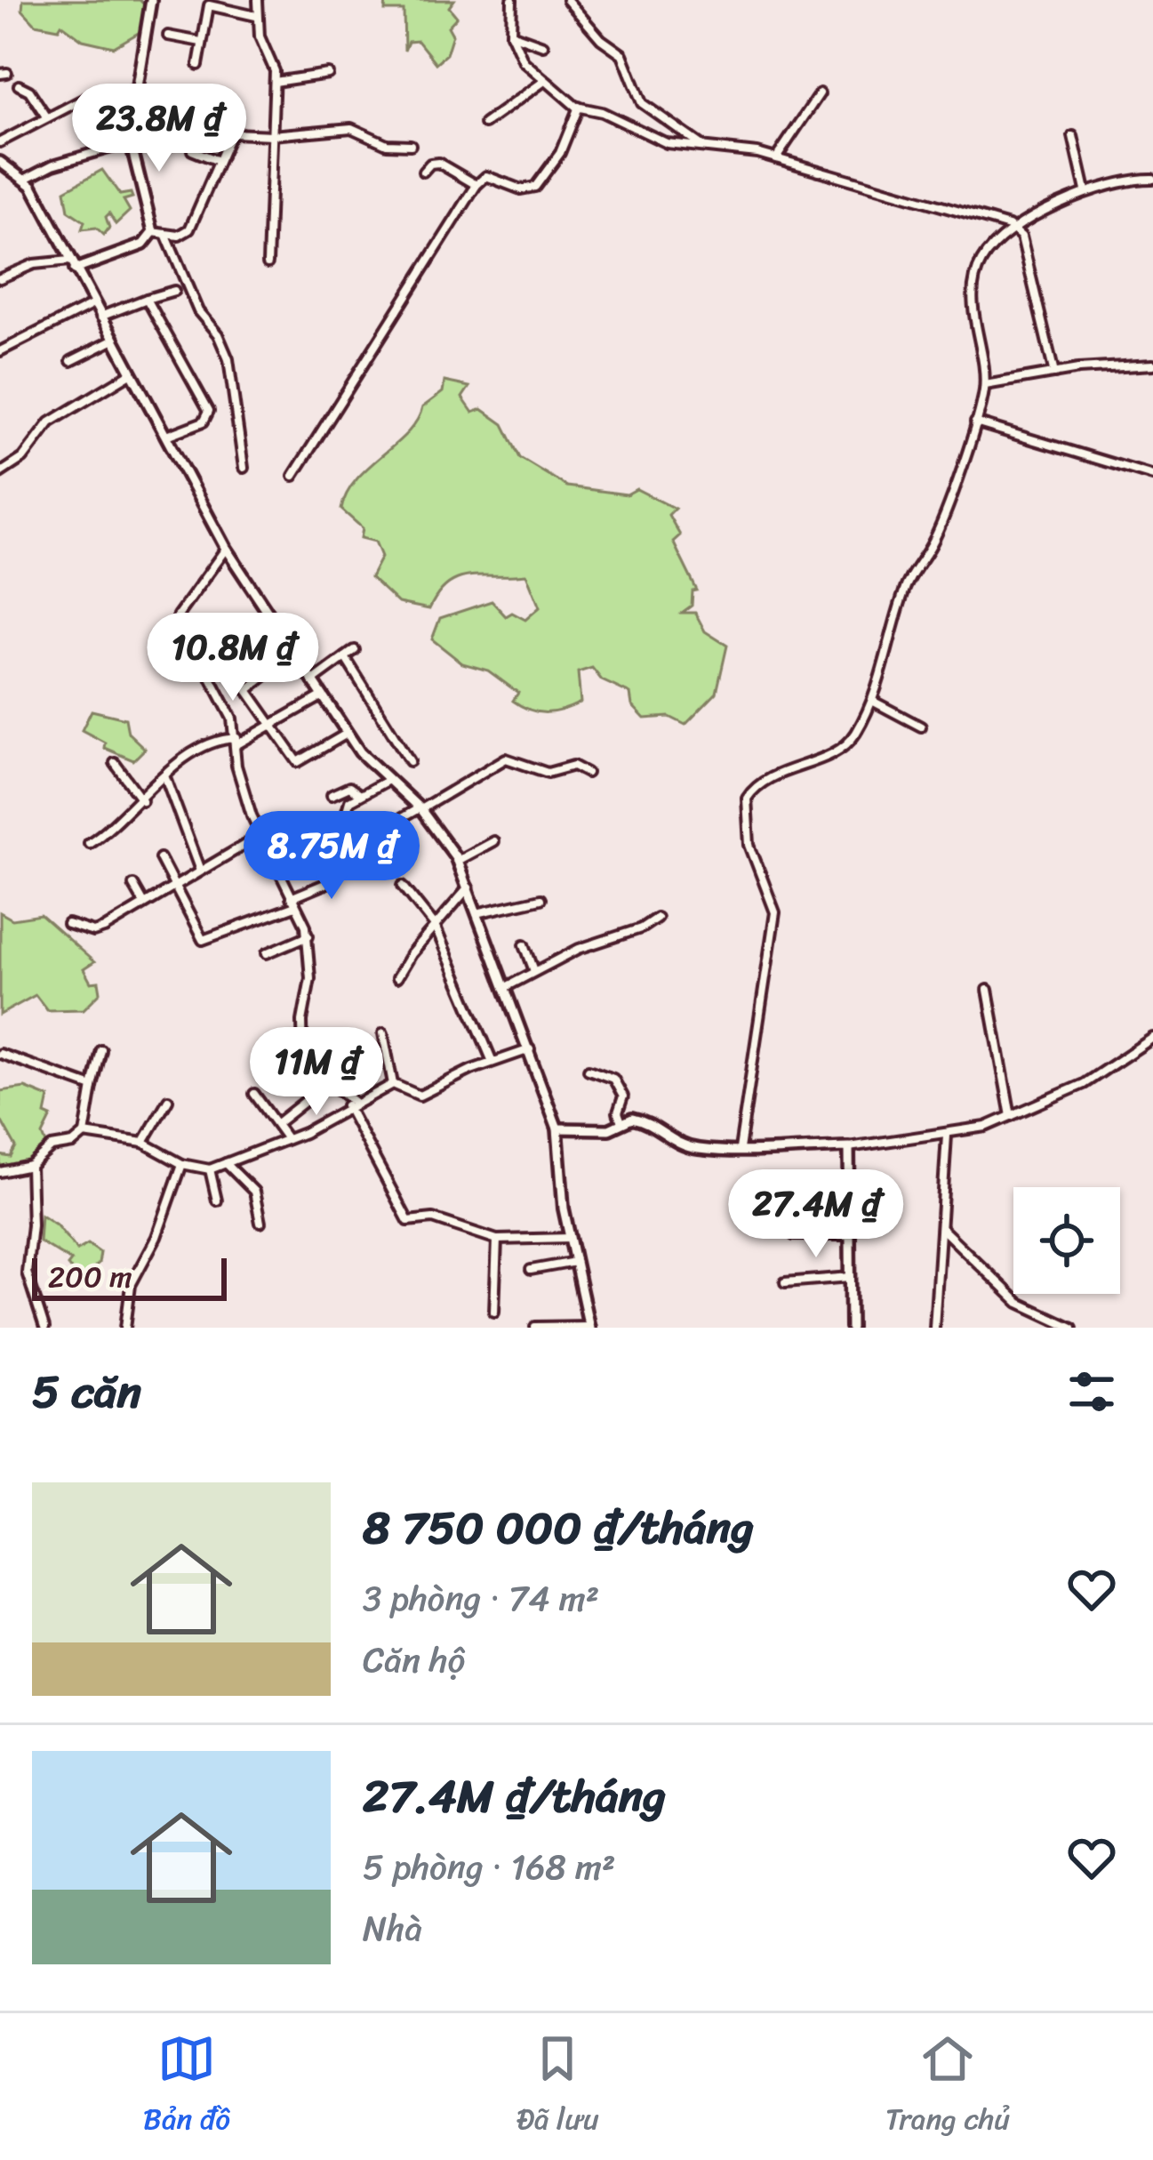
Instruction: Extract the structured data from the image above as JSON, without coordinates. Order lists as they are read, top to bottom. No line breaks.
{"scale_bar":"200 m","page":{"price":["23.8M ₫","10.8M ₫","8.75M ₫","11M ₫","27.4M ₫"],"scale":"200 m","heading":"5 căn","list":[{"name":"8 750 000 ₫/tháng","note":"3 phòng · 74 m² · Căn hộ"},{"name":"27.4M ₫/tháng","note":"5 phòng · 168 m² · Nhà"}],"tabs":["Bản đồ","Đã lưu","Trang chủ"]}}
